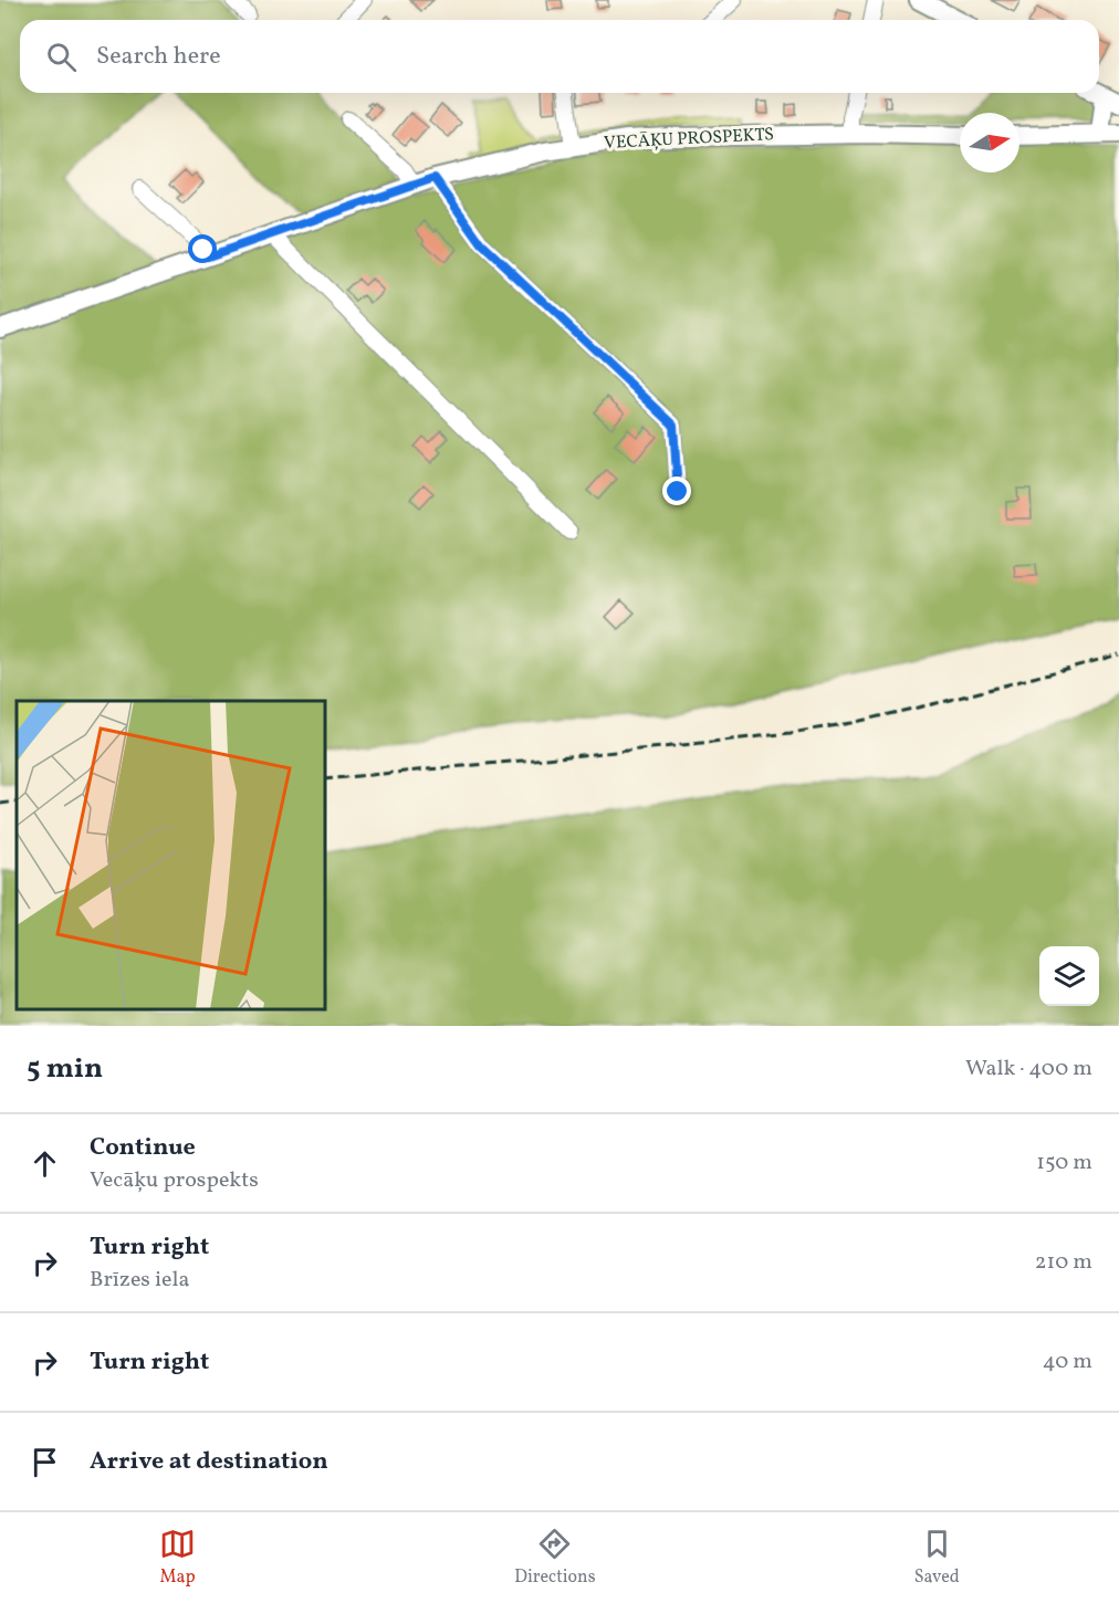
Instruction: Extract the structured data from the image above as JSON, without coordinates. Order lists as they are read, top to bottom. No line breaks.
{"streets":{"main road":["VECĀĶU PROSPEKTS"]},"north":"right","page":{"search":"Search here","heading":["5 min","Walk · 400 m"],"list":[["Continue","Vecāķu prospekts","150 m"],["Turn right","Brīzes iela","210 m"],["Turn right","40 m"],"Arrive at destination"],"nav":["Map","Directions","Saved"]}}
